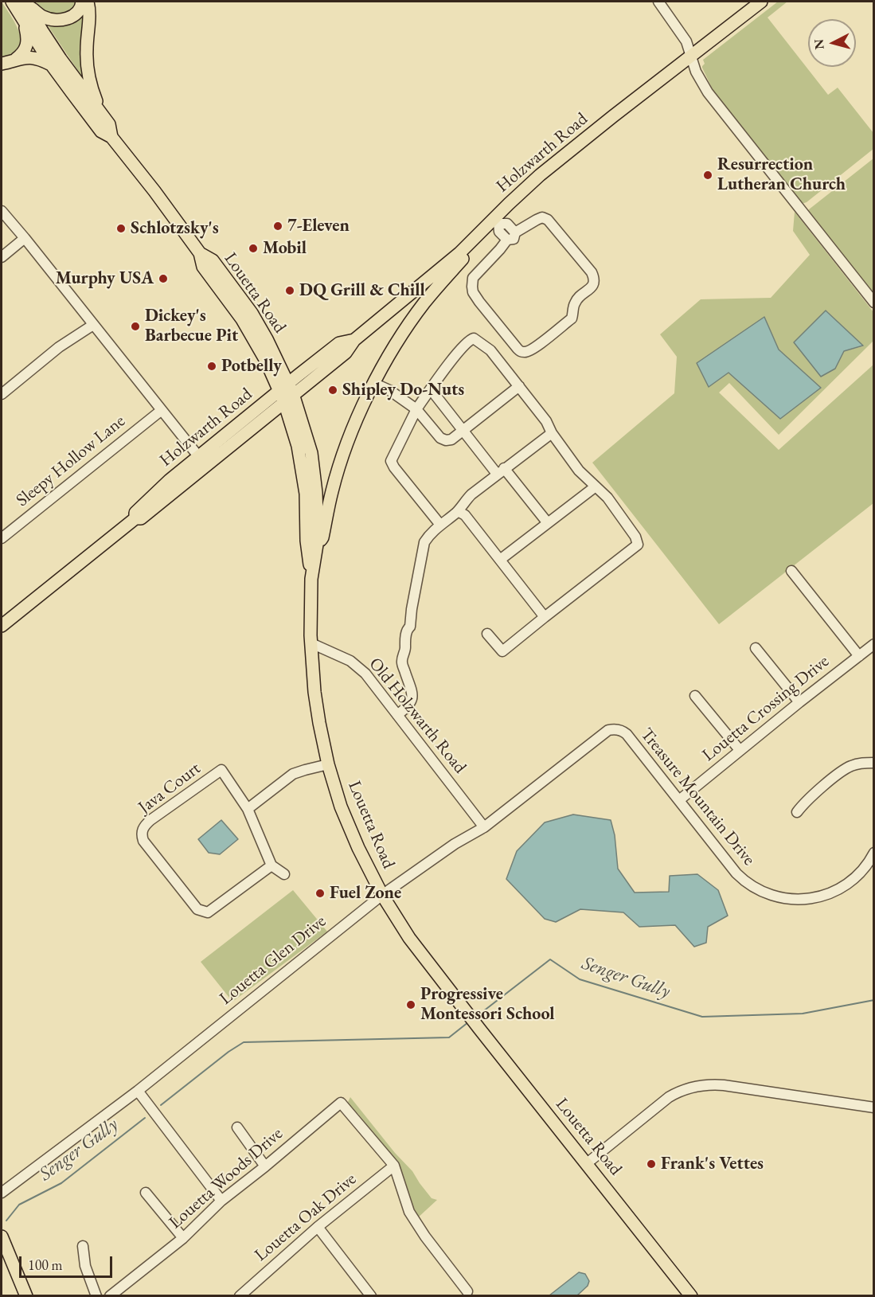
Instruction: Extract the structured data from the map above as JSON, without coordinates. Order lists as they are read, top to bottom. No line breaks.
{"streets":{"main road":["Holzwarth Road","Louetta Road"],"street":["Sleepy Hollow Lane","Louetta Crossing Drive","Old Holzwarth Road","Java Court","Treasure Mountain Drive","Louetta Glen Drive","Louetta Woods Drive","Louetta Oak Drive"]},"crossings":[["Holzwarth Road","Louetta Road"],["Louetta Road","Old Holzwarth Road"],["Louetta Road","Louetta Glen Drive"],["Louetta Crossing Drive","Treasure Mountain Drive"],["Old Holzwarth Road","Louetta Glen Drive"],["Treasure Mountain Drive","Louetta Glen Drive"],["Louetta Woods Drive","Louetta Oak Drive"]],"water":["Senger Gully"],"places":["Resurrection Lutheran Church","7-Eleven","Schlotzsky's","Mobil","Murphy USA","DQ Grill & Chill","Dickey's Barbecue Pit","Potbelly","Shipley Do-Nuts","Fuel Zone","Progressive Montessori School","Frank's Vettes"],"scale_bar":"100 m","north":"left"}
